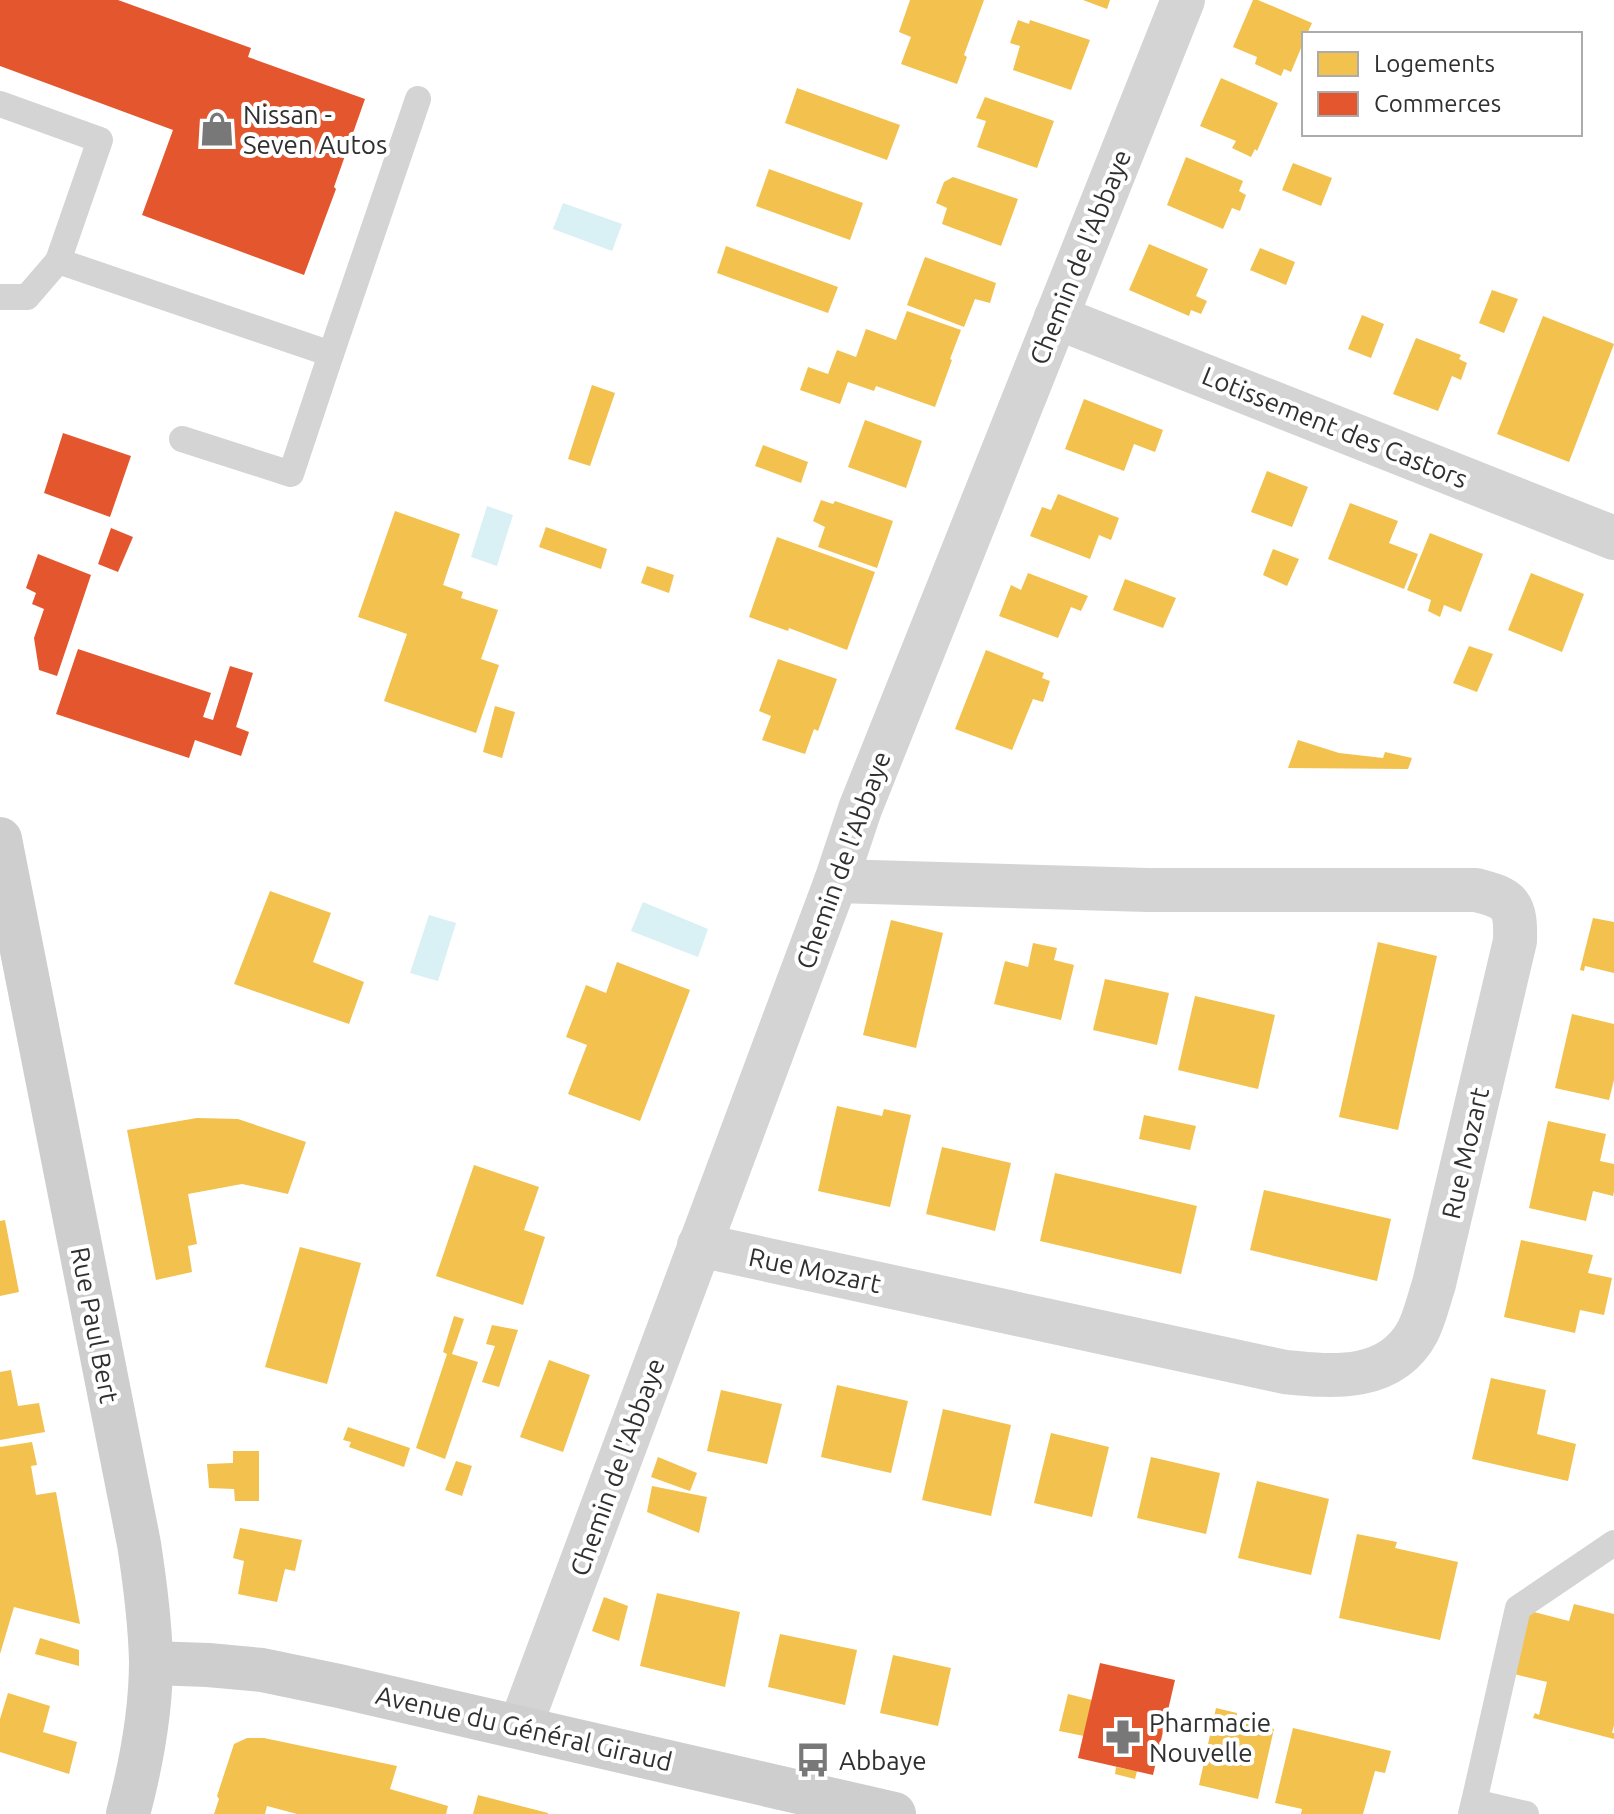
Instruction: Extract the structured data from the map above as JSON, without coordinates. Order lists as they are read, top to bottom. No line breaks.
{"streets":{"main road":["Rue Paul Bert","Avenue du Général Giraud"],"street":["Chemin de l'Abbaye","Lotissement des Castors","Rue Mozart"]},"crossings":[["Chemin de l'Abbaye","Lotissement des Castors"],["Chemin de l'Abbaye","Rue Mozart"],["Chemin de l'Abbaye","Avenue du Général Giraud"],["Rue Paul Bert","Avenue du Général Giraud"]],"places":{"shop":["Nissan - Seven Autos"],"pharmacy":["Pharmacie Nouvelle"],"bus stop":["Abbaye"]},"legend":["Logements","Commerces"]}
